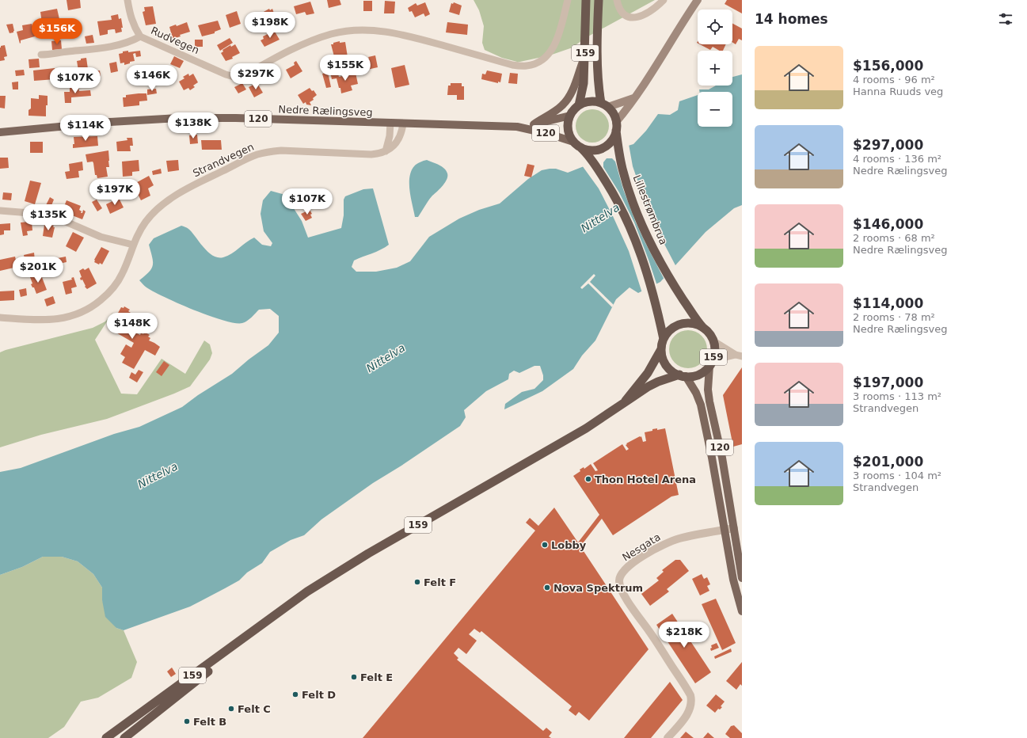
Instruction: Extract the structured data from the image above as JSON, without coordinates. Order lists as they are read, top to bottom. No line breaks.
{"streets":{"highway":["159","Lillestrømbrua"],"main road":["Nedre Rælingsveg","120"],"street":["Rudvegen","Strandvegen","Nesgata"]},"crossings":[["159","Nedre Rælingsveg"],["159","120"],["159","Lillestrømbrua"],["Nedre Rælingsveg","Lillestrømbrua"],["120","Lillestrømbrua"],["120","Nesgata"]],"water":["Nittelva"],"places":["Thon Hotel Arena","Lobby","Felt F","Nova Spektrum","Felt E","Felt D","Felt C","Felt B"],"page":{"heading":"14 homes","map_buttons":["+","−"],"price":["$198K","$156K","$155K","$297K","$146K","$107K","$138K","$114K","$197K","$107K","$135K","$201K","$148K","$218K"],"list":[{"name":"$156,000","note":"4 rooms · 96 m² · Hanna Ruuds veg"},{"name":"$297,000","note":"4 rooms · 136 m² · Nedre Rælingsveg"},{"name":"$146,000","note":"2 rooms · 68 m² · Nedre Rælingsveg"},{"name":"$114,000","note":"2 rooms · 78 m² · Nedre Rælingsveg"},{"name":"$197,000","note":"3 rooms · 113 m² · Strandvegen"},{"name":"$201,000","note":"3 rooms · 104 m² · Strandvegen"}]}}
